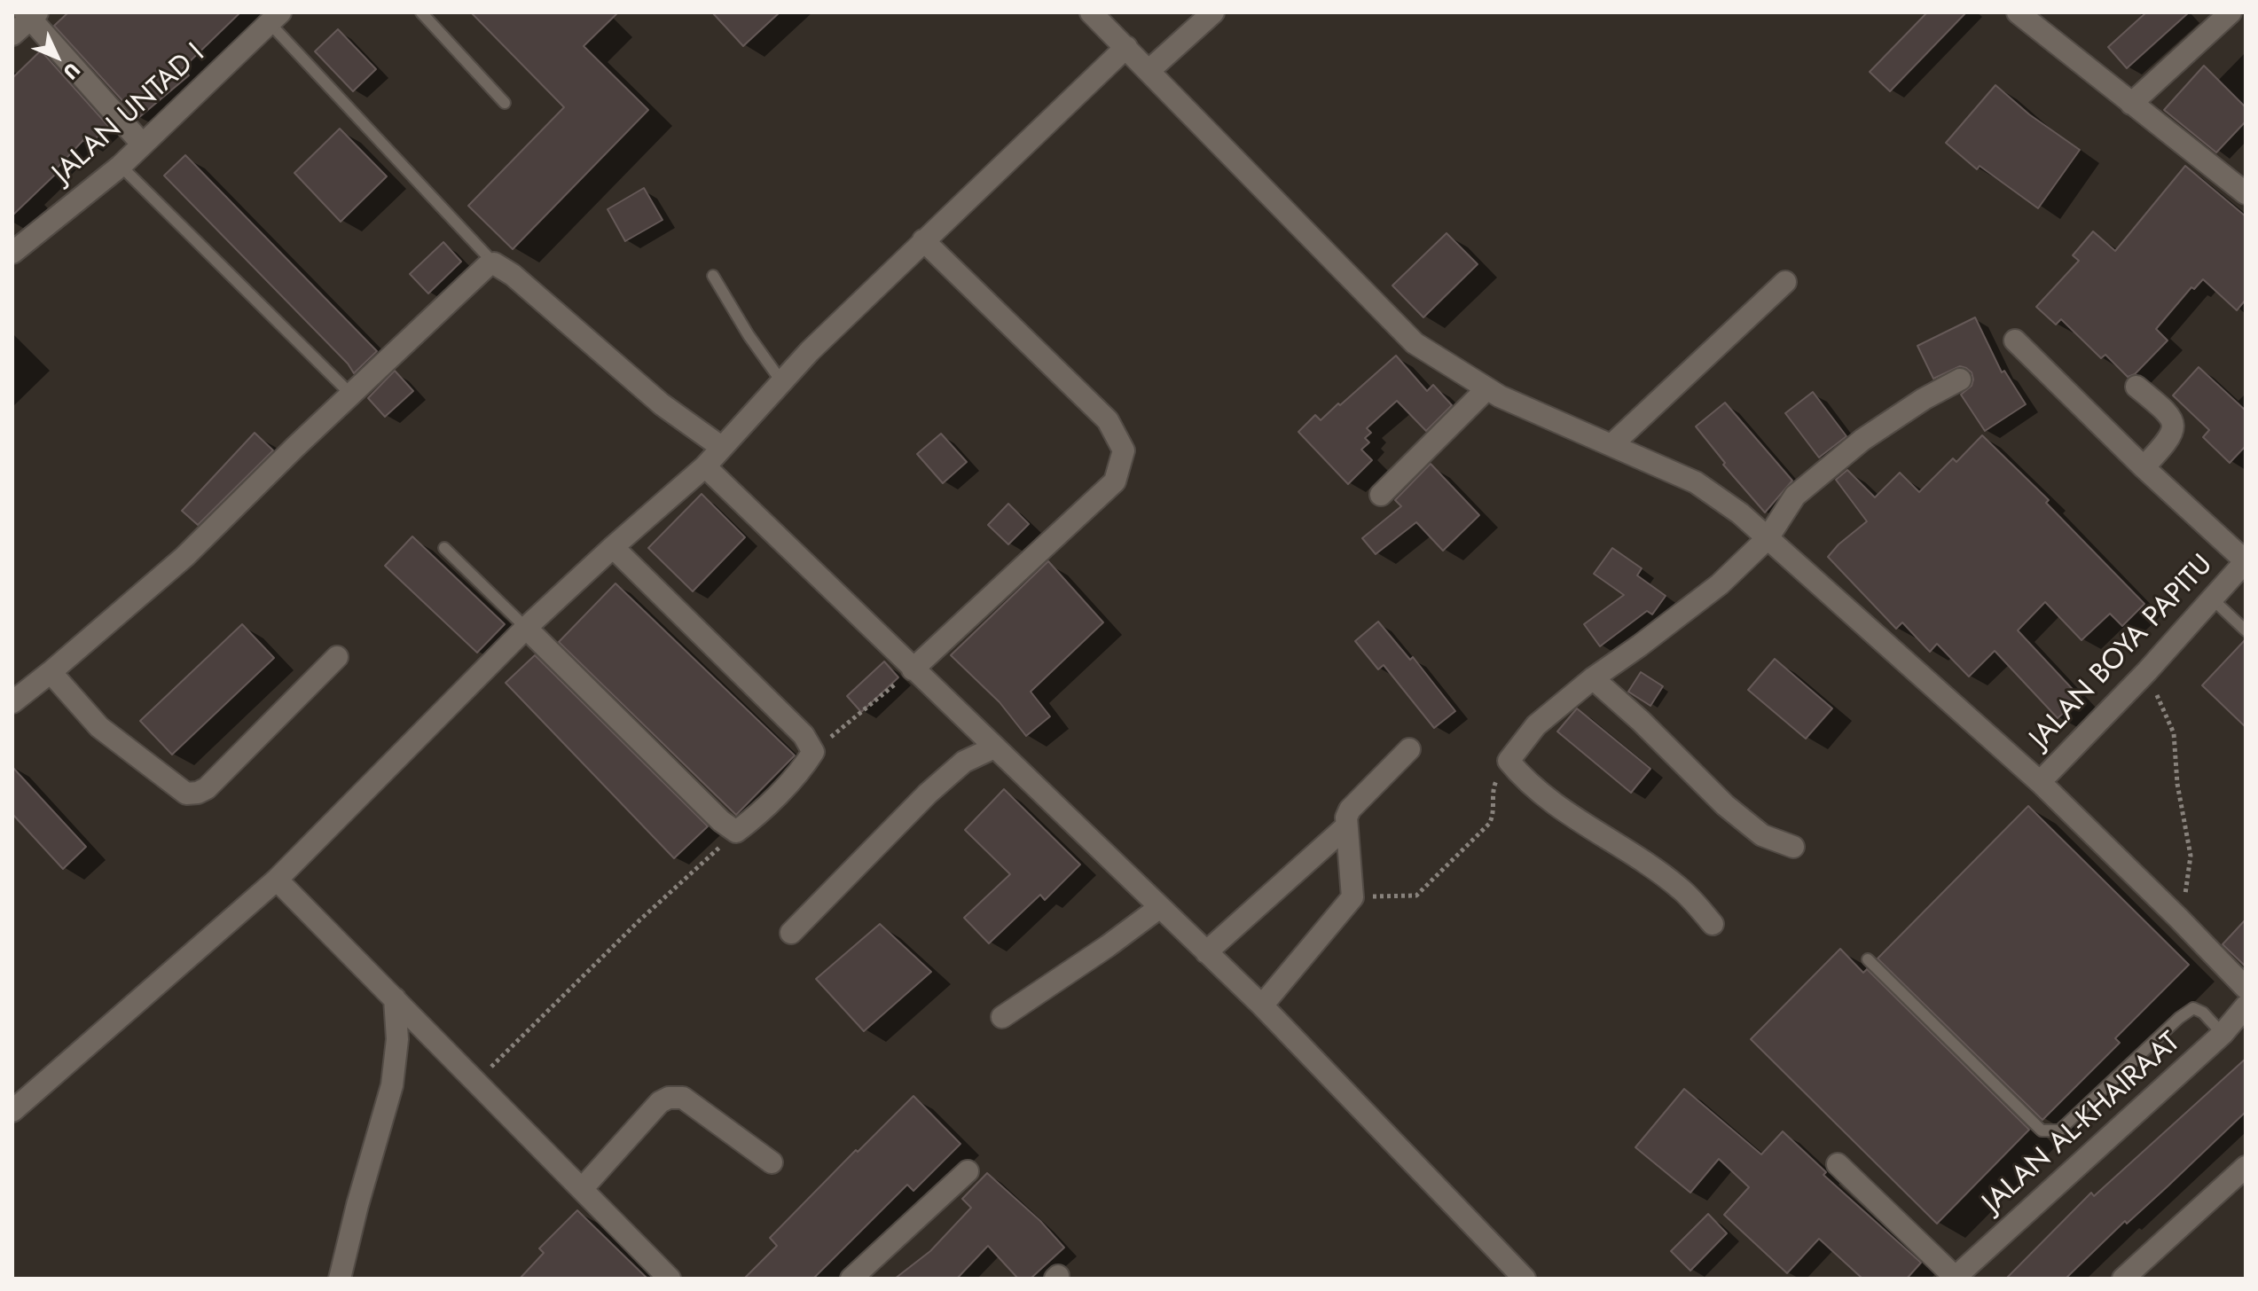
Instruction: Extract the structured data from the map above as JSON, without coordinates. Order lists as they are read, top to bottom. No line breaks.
{"streets":{"street":["JALAN UNTAD I","JALAN BOYA PAPITU","JALAN AL-KHAIRAAT"]},"north":"bottom right"}
